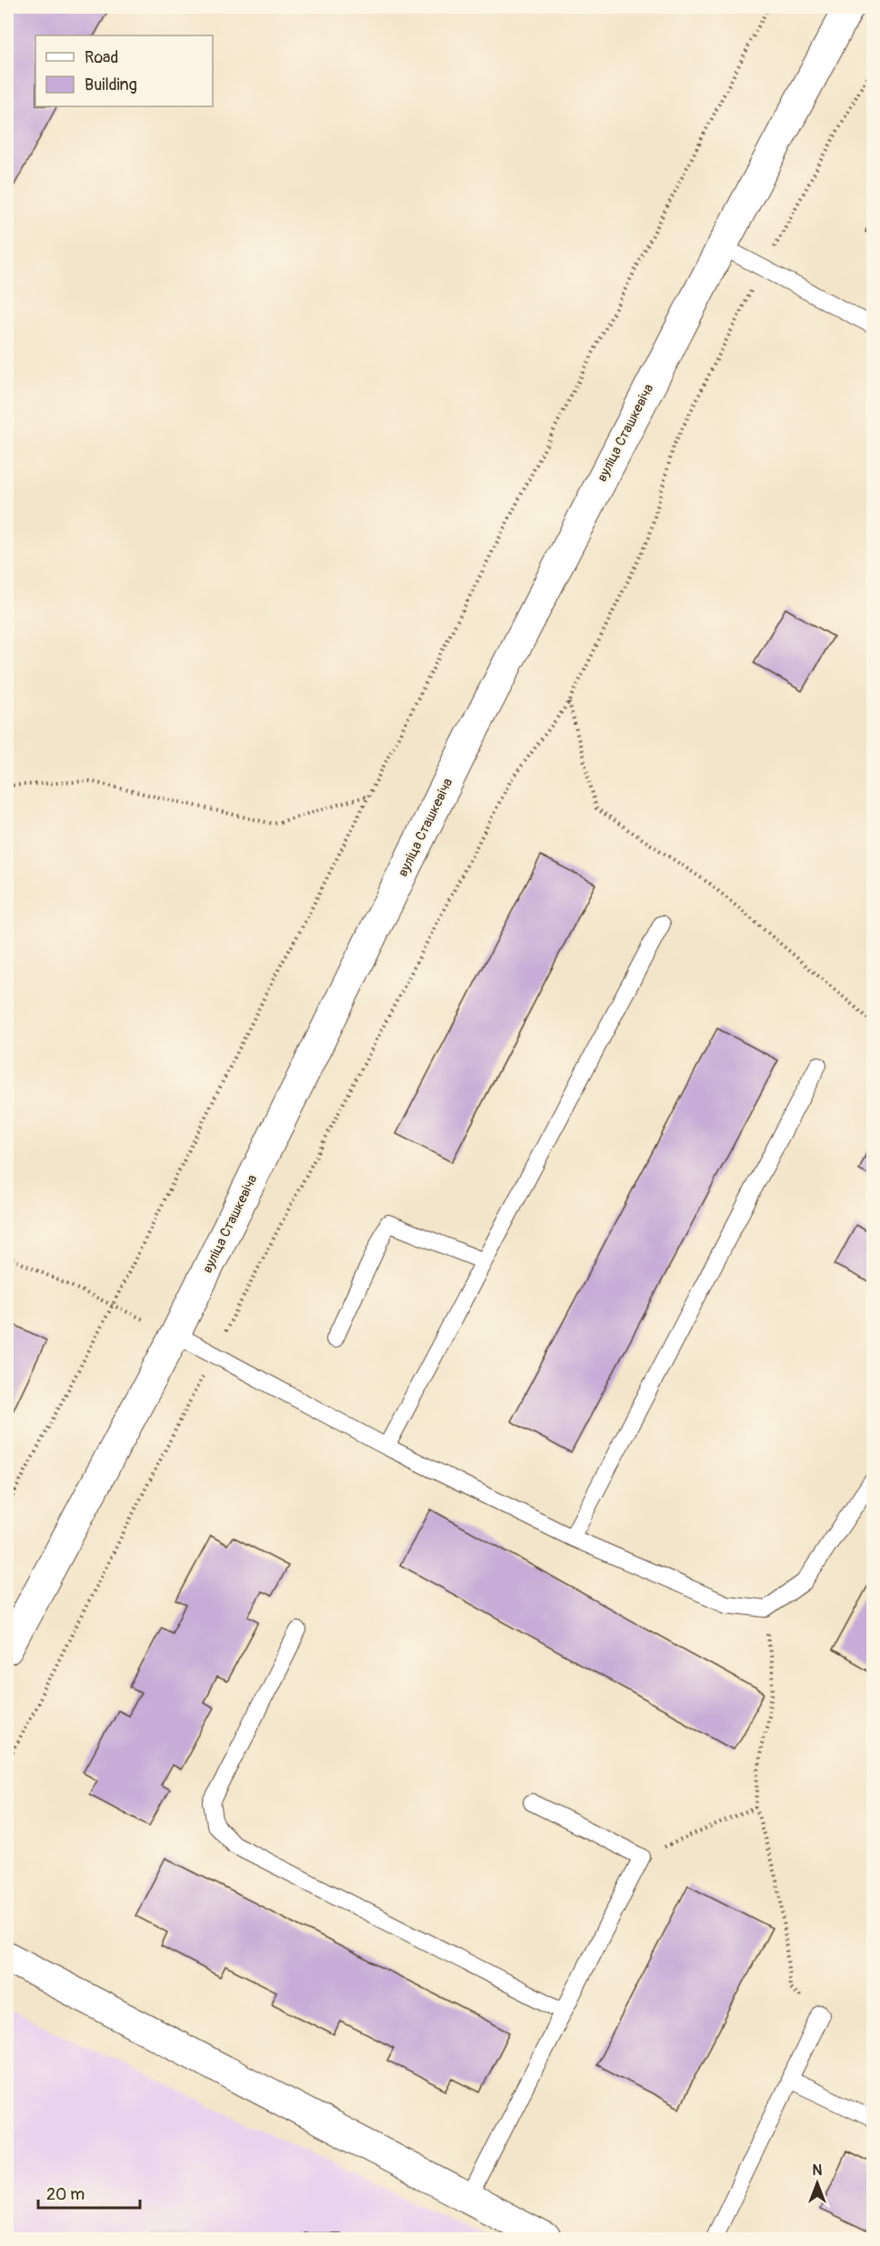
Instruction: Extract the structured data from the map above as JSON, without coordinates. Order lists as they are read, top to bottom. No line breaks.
{"streets":{"street":["вуліца Сташкевіча"]},"legend":["Road","Building"],"scale_bar":"20 m","north":"top"}
